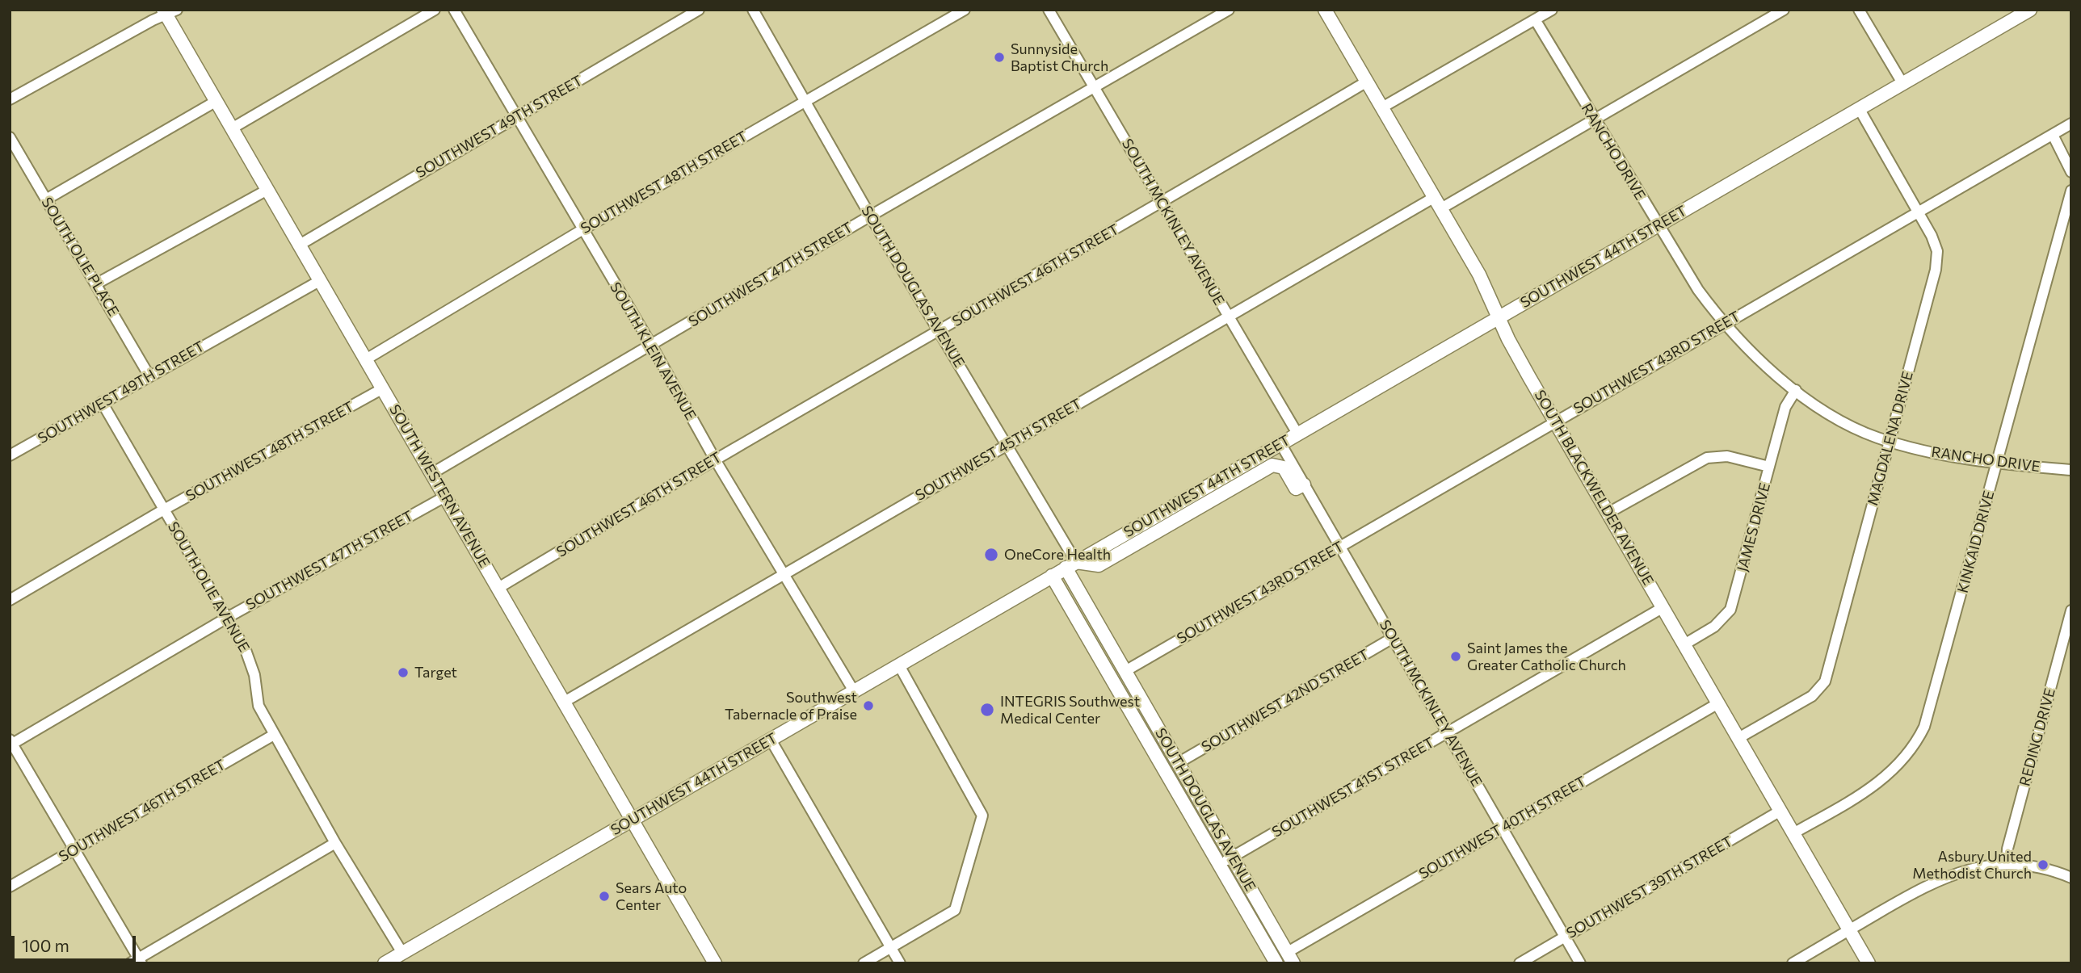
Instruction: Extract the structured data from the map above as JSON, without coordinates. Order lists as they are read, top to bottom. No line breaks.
{"streets":{"main road":["SOUTHWEST 44TH STREET","SOUTH DOUGLAS AVENUE","SOUTH WESTERN AVENUE","SOUTH BLACKWELDER AVENUE"],"street":["SOUTHWEST 49TH STREET","RANCHO DRIVE","SOUTHWEST 48TH STREET","SOUTH MCKINLEY AVENUE","SOUTH OLIE PLACE","SOUTHWEST 47TH STREET","SOUTHWEST 46TH STREET","SOUTH KLEIN AVENUE","SOUTHWEST 43RD STREET","MAGDALENA DRIVE","SOUTHWEST 45TH STREET","JAMES DRIVE","KINKAID DRIVE","SOUTH OLIE AVENUE","SOUTHWEST 42ND STREET","REDING DRIVE","SOUTHWEST 41ST STREET","SOUTHWEST 40TH STREET","SOUTHWEST 39TH STREET"]},"crossings":[["SOUTHWEST 49TH STREET","SOUTH OLIE PLACE"],["SOUTHWEST 49TH STREET","SOUTH KLEIN AVENUE"],["SOUTHWEST 49TH STREET","SOUTH WESTERN AVENUE"],["SOUTHWEST 49TH STREET","SOUTH OLIE AVENUE"],["RANCHO DRIVE","SOUTHWEST 44TH STREET"],["RANCHO DRIVE","SOUTHWEST 43RD STREET"],["RANCHO DRIVE","MAGDALENA DRIVE"],["RANCHO DRIVE","SOUTHWEST 45TH STREET"],["RANCHO DRIVE","JAMES DRIVE"],["RANCHO DRIVE","KINKAID DRIVE"],["SOUTHWEST 48TH STREET","SOUTH DOUGLAS AVENUE"],["SOUTHWEST 48TH STREET","SOUTH KLEIN AVENUE"],["SOUTHWEST 48TH STREET","SOUTH WESTERN AVENUE"],["SOUTHWEST 48TH STREET","SOUTH OLIE AVENUE"],["SOUTH MCKINLEY AVENUE","SOUTHWEST 44TH STREET"],["SOUTH MCKINLEY AVENUE","SOUTHWEST 47TH STREET"],["SOUTH MCKINLEY AVENUE","SOUTHWEST 46TH STREET"],["SOUTH MCKINLEY AVENUE","SOUTHWEST 43RD STREET"],["SOUTH MCKINLEY AVENUE","SOUTHWEST 45TH STREET"],["SOUTH MCKINLEY AVENUE","SOUTHWEST 42ND STREET"],["SOUTH MCKINLEY AVENUE","SOUTHWEST 41ST STREET"],["SOUTH MCKINLEY AVENUE","SOUTHWEST 40TH STREET"],["SOUTH MCKINLEY AVENUE","SOUTHWEST 39TH STREET"],["SOUTHWEST 44TH STREET","SOUTH DOUGLAS AVENUE"],["SOUTHWEST 44TH STREET","SOUTH KLEIN AVENUE"],["SOUTHWEST 44TH STREET","MAGDALENA DRIVE"],["SOUTHWEST 44TH STREET","SOUTH WESTERN AVENUE"],["SOUTHWEST 44TH STREET","SOUTH BLACKWELDER AVENUE"],["SOUTHWEST 44TH STREET","SOUTH OLIE AVENUE"],["SOUTHWEST 47TH STREET","SOUTH DOUGLAS AVENUE"],["SOUTHWEST 47TH STREET","SOUTH KLEIN AVENUE"],["SOUTHWEST 47TH STREET","SOUTH WESTERN AVENUE"],["SOUTHWEST 47TH STREET","SOUTH OLIE AVENUE"],["SOUTHWEST 46TH STREET","SOUTH DOUGLAS AVENUE"],["SOUTHWEST 46TH STREET","SOUTH KLEIN AVENUE"],["SOUTHWEST 46TH STREET","SOUTH WESTERN AVENUE"],["SOUTHWEST 46TH STREET","SOUTH BLACKWELDER AVENUE"],["SOUTHWEST 46TH STREET","SOUTH OLIE AVENUE"],["SOUTH DOUGLAS AVENUE","SOUTHWEST 43RD STREET"],["SOUTH DOUGLAS AVENUE","SOUTHWEST 45TH STREET"],["SOUTH DOUGLAS AVENUE","SOUTHWEST 42ND STREET"],["SOUTH DOUGLAS AVENUE","SOUTHWEST 41ST STREET"],["SOUTH DOUGLAS AVENUE","SOUTHWEST 40TH STREET"],["SOUTH KLEIN AVENUE","SOUTHWEST 45TH STREET"],["SOUTHWEST 43RD STREET","MAGDALENA DRIVE"],["SOUTHWEST 43RD STREET","SOUTH BLACKWELDER AVENUE"],["MAGDALENA DRIVE","SOUTH BLACKWELDER AVENUE"],["SOUTHWEST 45TH STREET","SOUTH WESTERN AVENUE"],["SOUTHWEST 45TH STREET","SOUTH BLACKWELDER AVENUE"],["SOUTH BLACKWELDER AVENUE","JAMES DRIVE"],["SOUTH BLACKWELDER AVENUE","KINKAID DRIVE"],["SOUTH BLACKWELDER AVENUE","SOUTHWEST 41ST STREET"],["SOUTH BLACKWELDER AVENUE","SOUTHWEST 40TH STREET"],["SOUTH BLACKWELDER AVENUE","SOUTHWEST 39TH STREET"]],"places":["Sunnyside Baptist Church","OneCore Health","Saint James the Greater Catholic Church","Target","Southwest Tabernacle of Praise","INTEGRIS Southwest Medical Center","Asbury United Methodist Church","Sears Auto Center"],"scale_bar":"100 m"}
